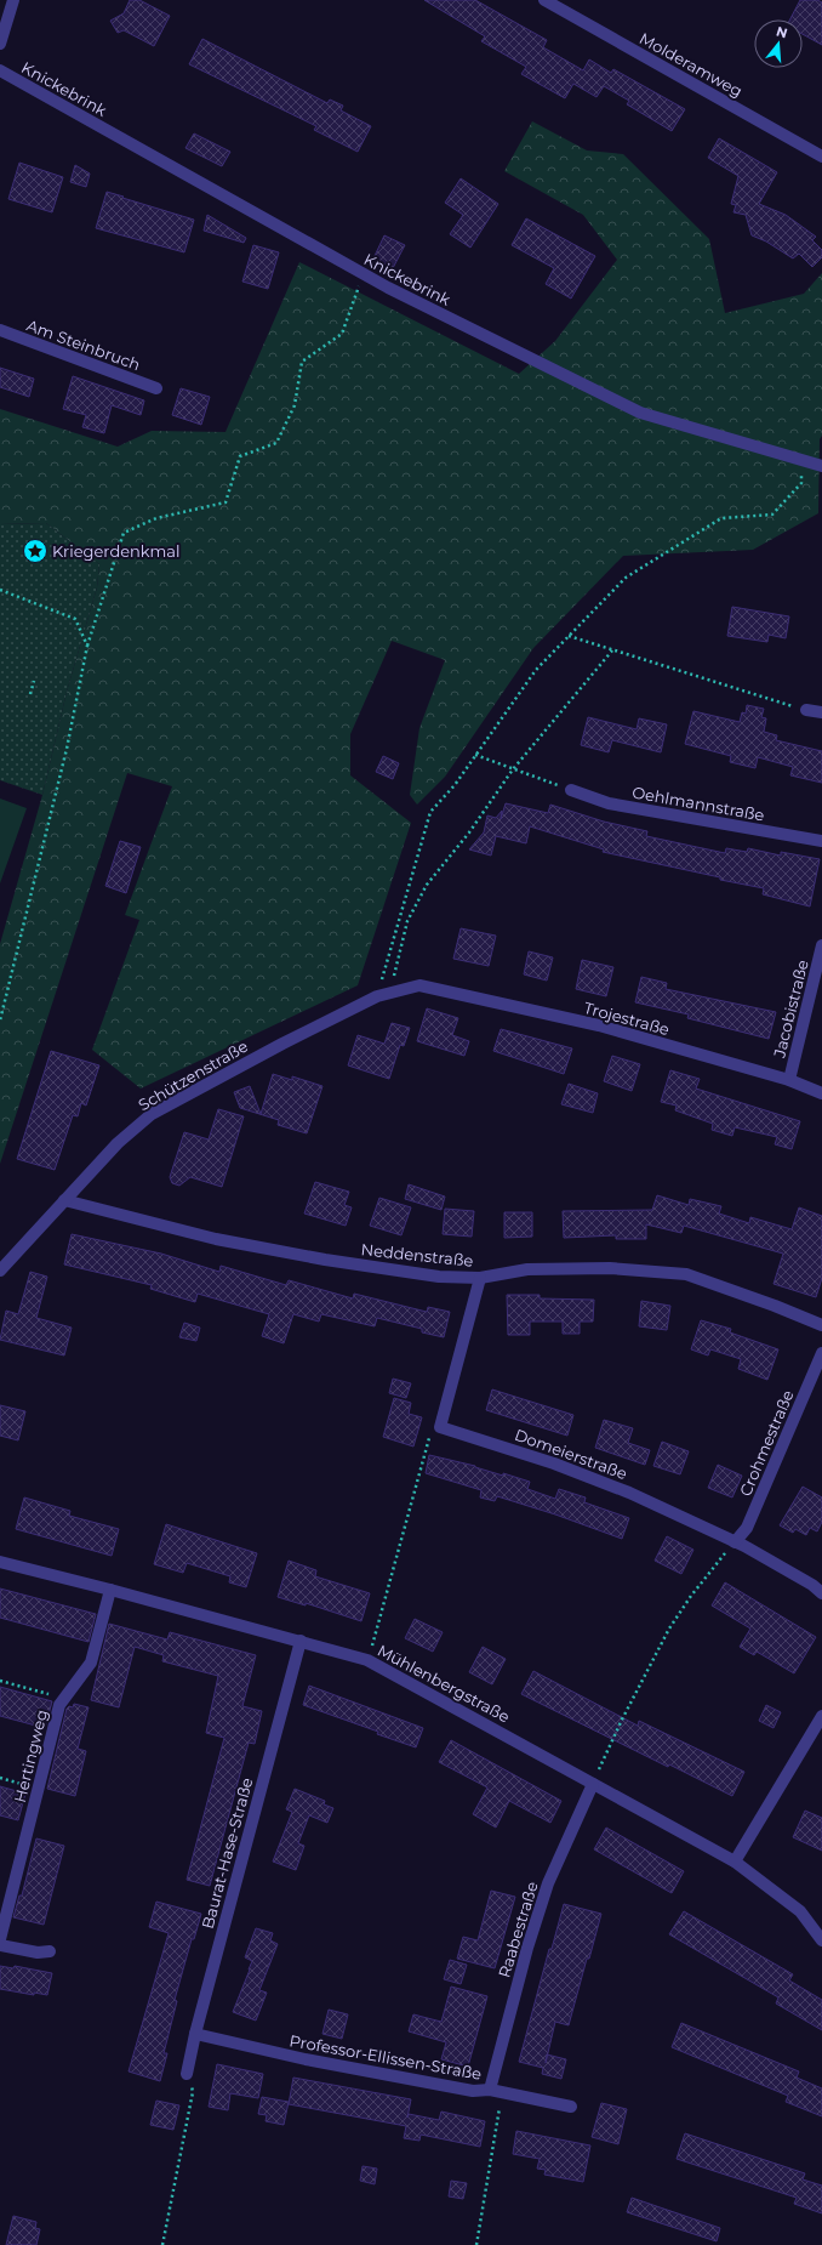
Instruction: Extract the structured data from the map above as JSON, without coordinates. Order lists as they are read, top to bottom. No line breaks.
{"streets":{"street":["Molderamweg","Knickebrink","Am Steinbruch","Oehlmannstraße","Jacobistraße","Trojestraße","Schützenstraße","Neddenstraße","Crohmestraße","Domeierstraße","Mühlenbergstraße","Hertingweg","Baurat-Hase-Straße","Raabestraße","Professor-Ellissen-Straße"]},"crossings":[["Jacobistraße","Trojestraße"],["Trojestraße","Schützenstraße"],["Schützenstraße","Neddenstraße"],["Crohmestraße","Domeierstraße"],["Mühlenbergstraße","Hertingweg"],["Mühlenbergstraße","Baurat-Hase-Straße"],["Mühlenbergstraße","Raabestraße"],["Baurat-Hase-Straße","Professor-Ellissen-Straße"],["Raabestraße","Professor-Ellissen-Straße"]],"places":{"place":["Kriegerdenkmal"]},"north":"top"}
